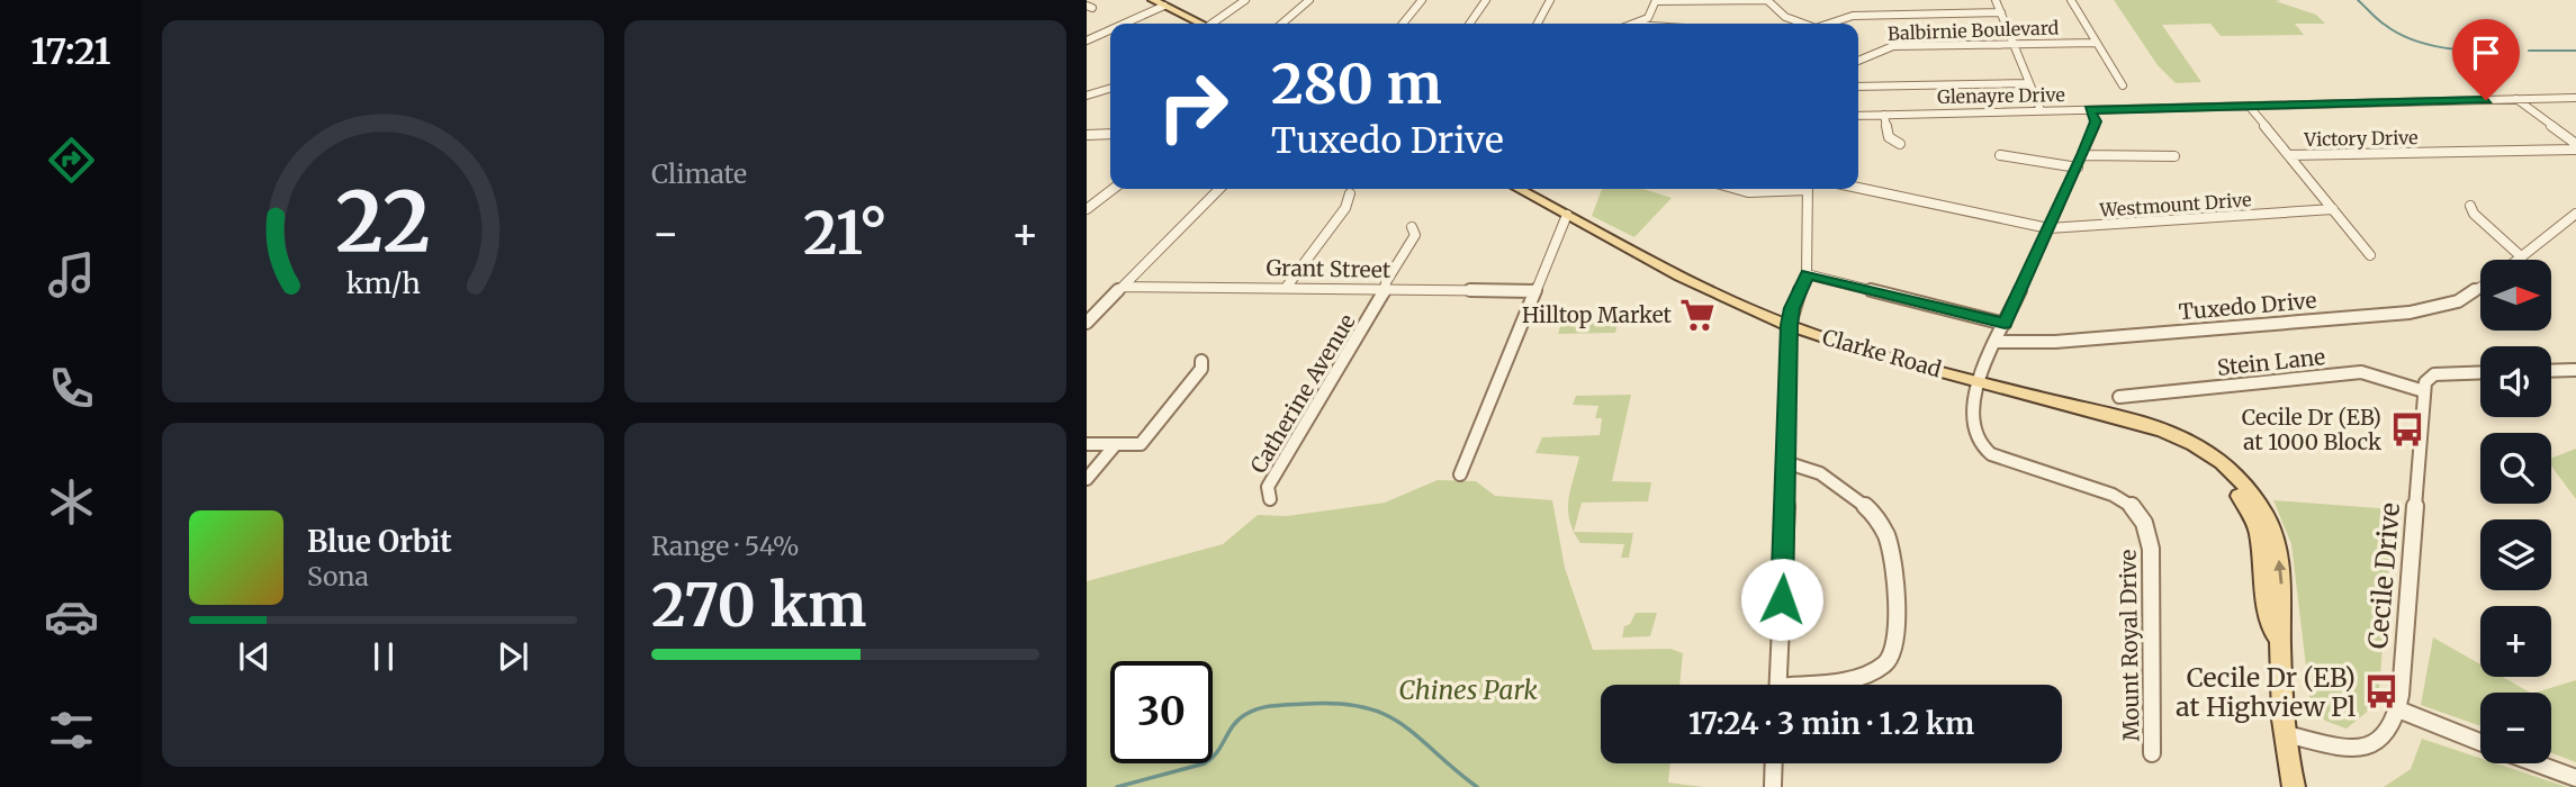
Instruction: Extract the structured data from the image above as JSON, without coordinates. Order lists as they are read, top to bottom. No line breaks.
{"streets":{"main road":["Clarke Road"],"street":["Balbirnie Boulevard","Glenayre Drive","Victory Drive","Westmount Drive","Grant Street","Tuxedo Drive","Stein Lane","Catherine Avenue","Cecile Drive","Mount Royal Drive"]},"crossings":[["Glenayre Drive","Mount Royal Drive"],["Westmount Drive","Mount Royal Drive"],["Grant Street","Catherine Avenue"],["Tuxedo Drive","Mount Royal Drive"],["Clarke Road","Cecile Drive"],["Clarke Road","Mount Royal Drive"],["Stein Lane","Cecile Drive"]],"parks":["Chines Park"],"places":{"supermarket":["Hilltop Market"],"bus stop":["Cecile Dr (EB) at 1000 Block","Cecile Dr (EB) at Highview Pl"]},"north":"right","page":{"tabs":"17:21","tile":["Climate",["Range · 54%","270 km"]],"turn":["280 m","Tuxedo Drive"],"heat":["−","21°","+"],"map_buttons":["+","−"],"song":["Blue Orbit","Sona"],"limit":"30","trip":"17:24 · 3 min · 1.2 km","gauge":["22","km/h"]}}
